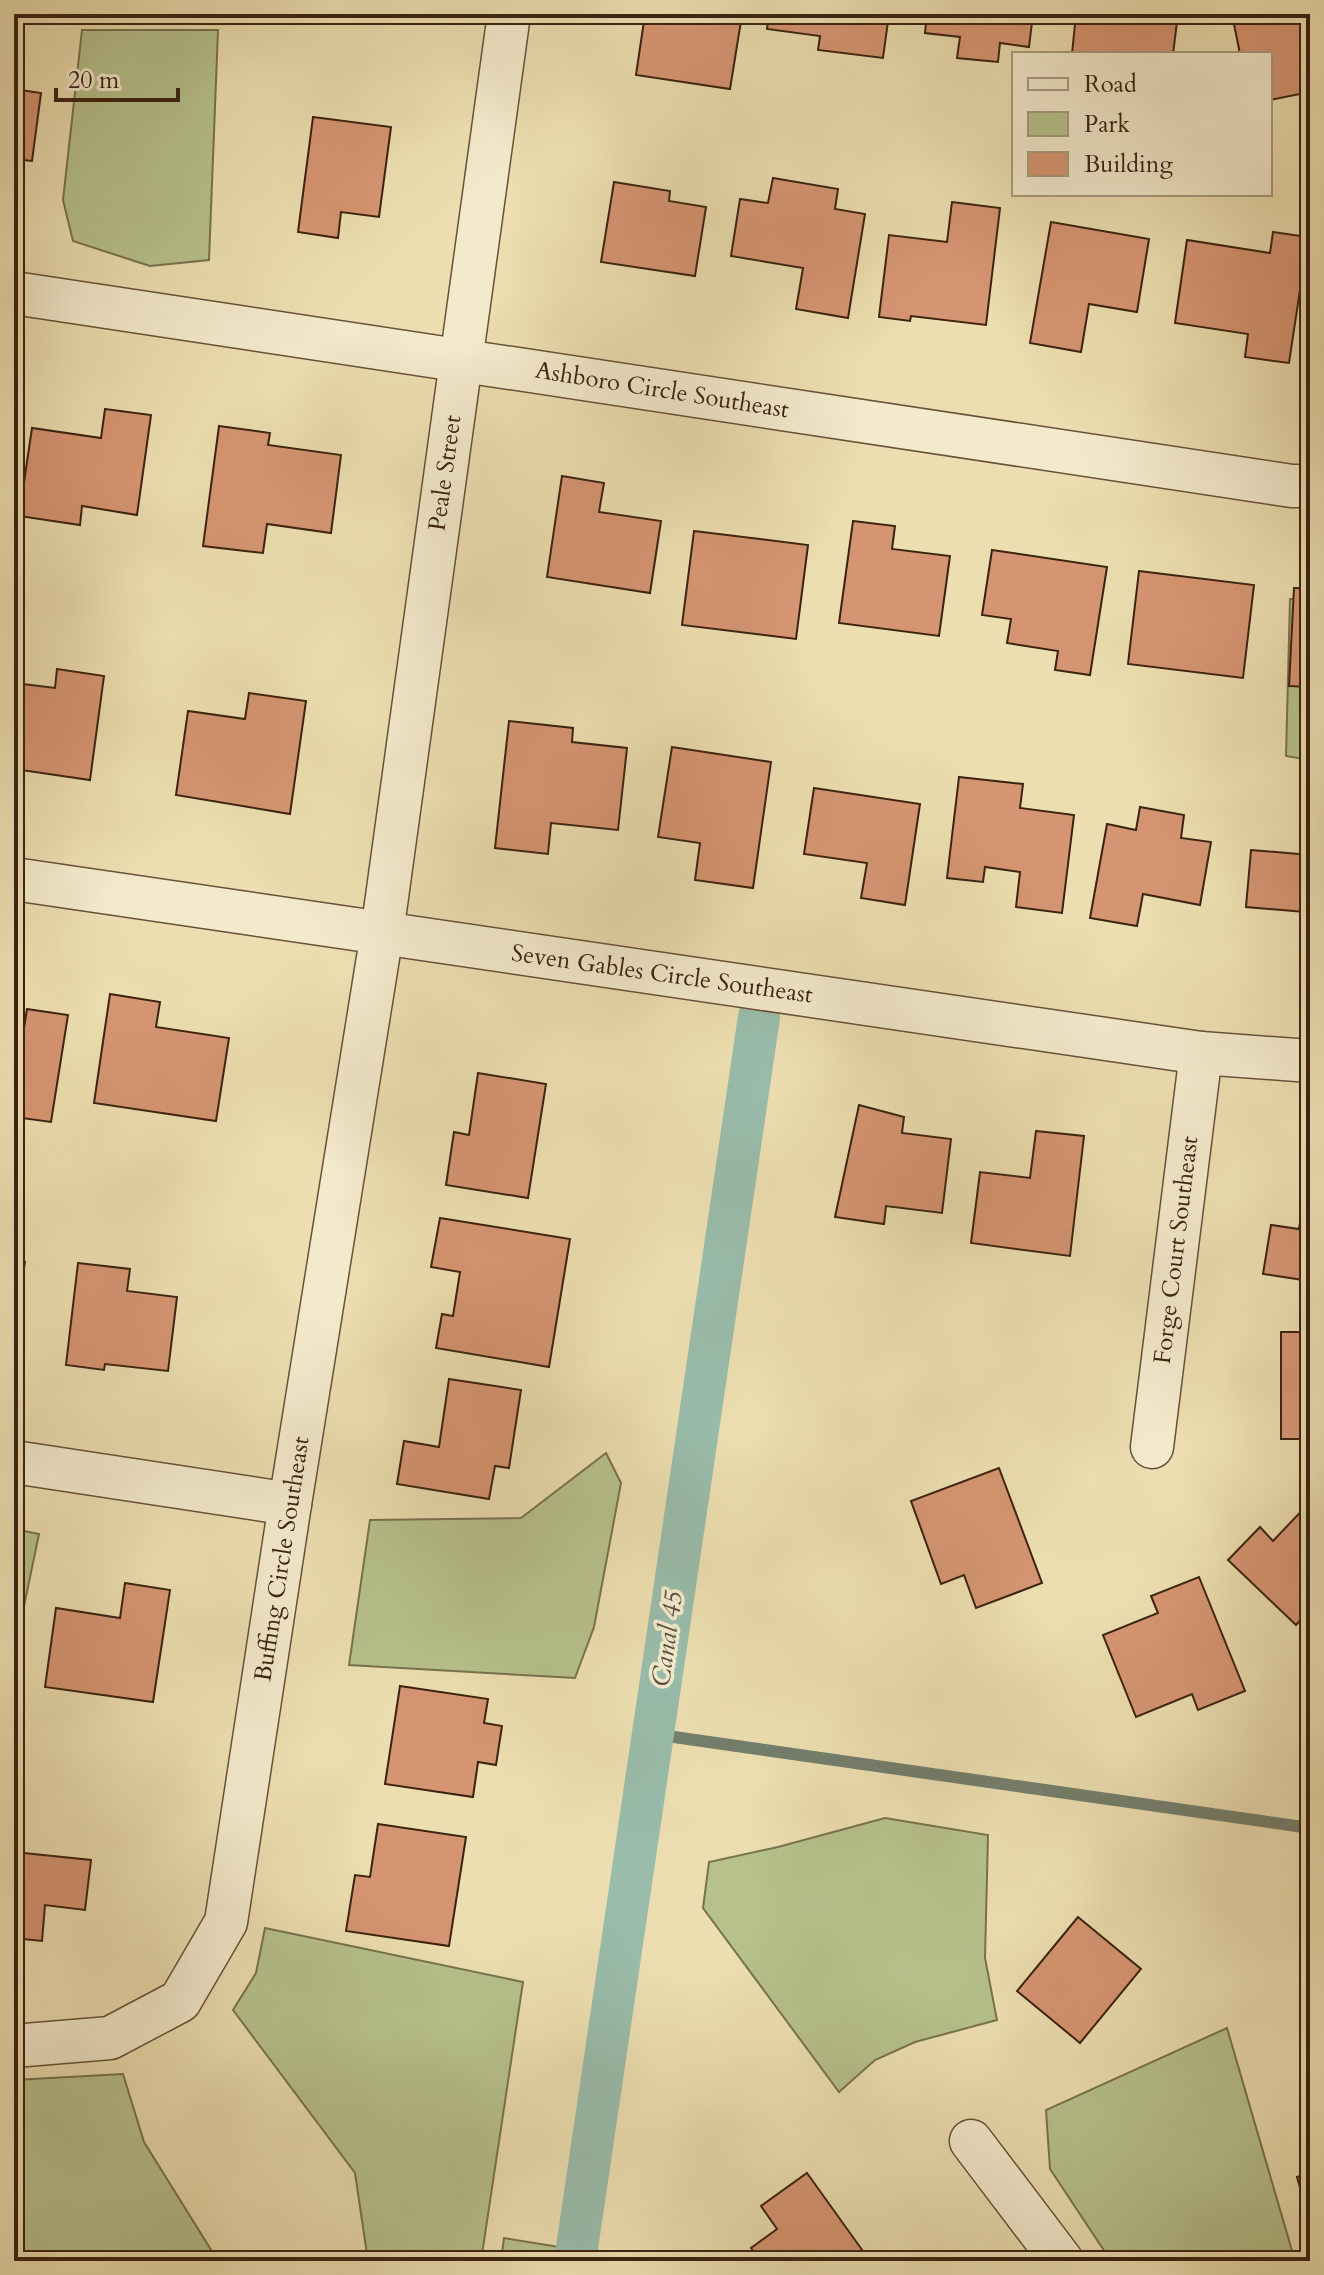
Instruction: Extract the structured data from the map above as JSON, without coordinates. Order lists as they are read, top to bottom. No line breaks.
{"streets":{"street":["Ashboro Circle Southeast","Peale Street","Seven Gables Circle Southeast","Forge Court Southeast","Buffing Circle Southeast"]},"crossings":[["Ashboro Circle Southeast","Peale Street"],["Peale Street","Seven Gables Circle Southeast"],["Peale Street","Buffing Circle Southeast"],["Seven Gables Circle Southeast","Forge Court Southeast"],["Seven Gables Circle Southeast","Buffing Circle Southeast"]],"water":["Canal 45"],"legend":["Road","Park","Building"],"scale_bar":"20 m"}
